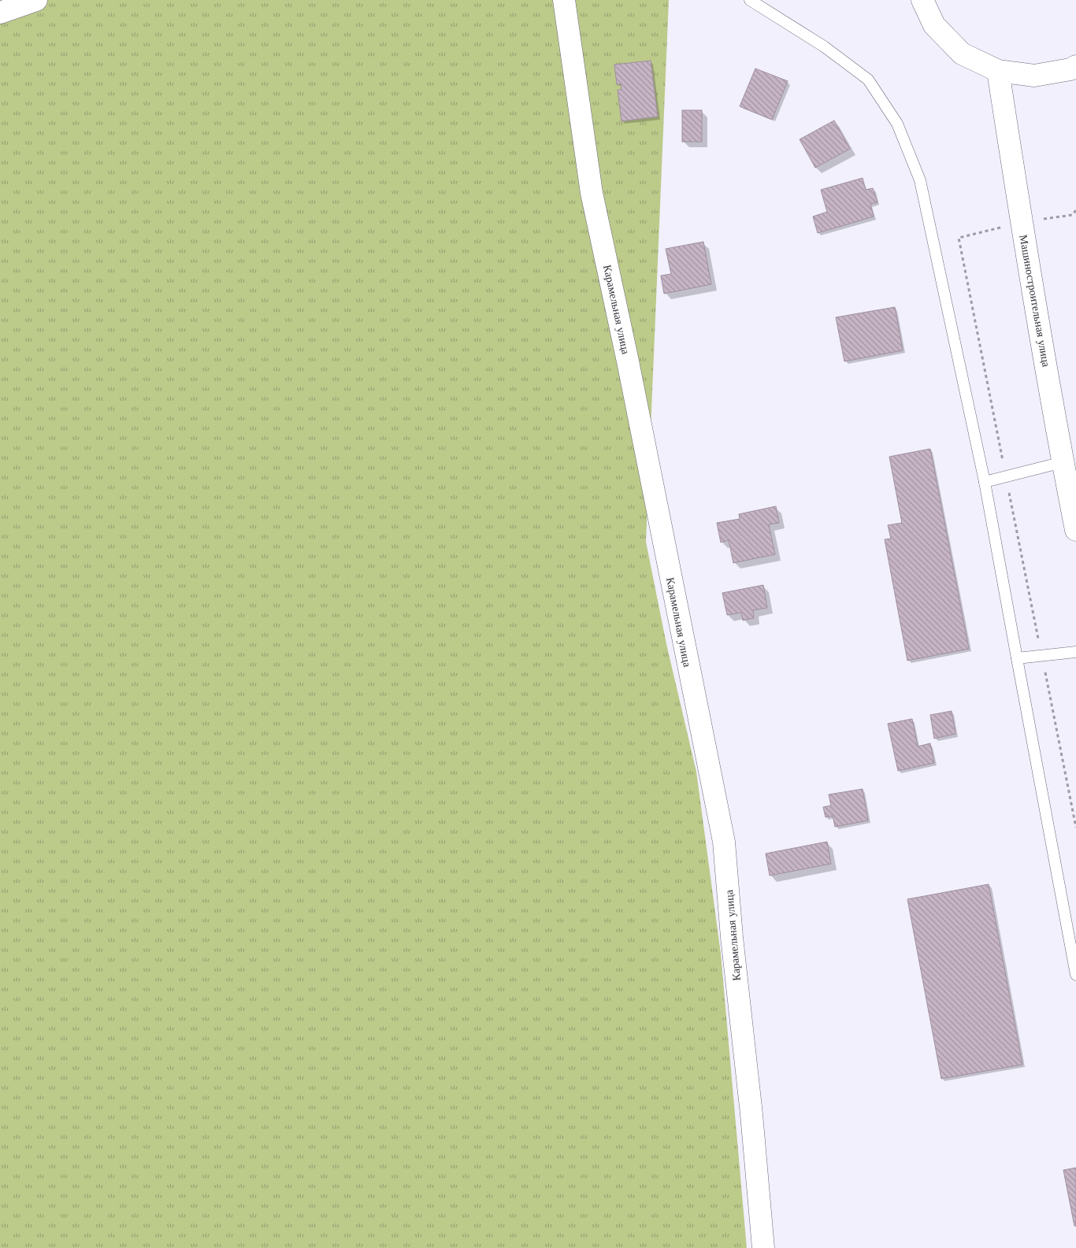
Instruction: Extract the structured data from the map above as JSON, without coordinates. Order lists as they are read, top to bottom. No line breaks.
{"streets":{"street":["Машиностроительная улица","Карамельная улица"]}}
